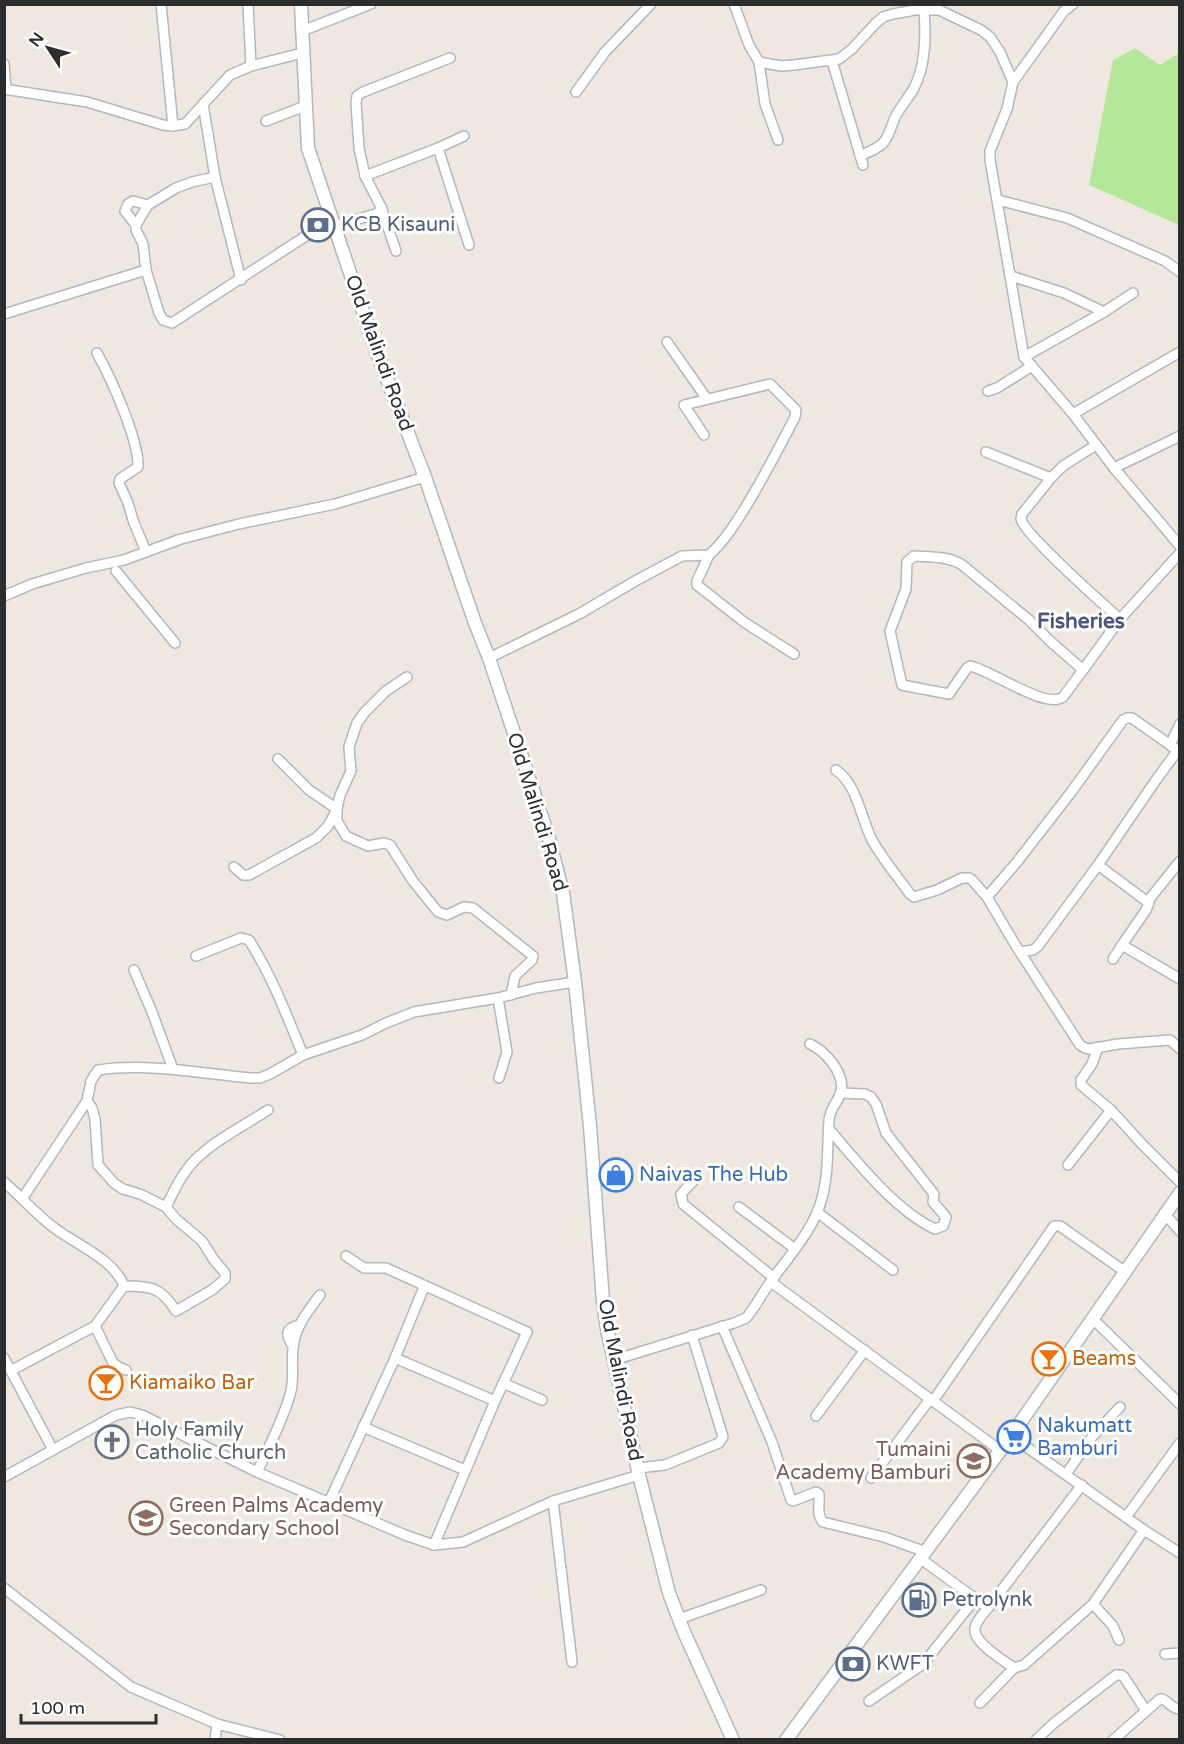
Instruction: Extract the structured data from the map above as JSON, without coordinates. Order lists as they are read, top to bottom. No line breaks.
{"streets":{"main road":["Old Malindi Road"]},"districts":["Fisheries"],"places":{"bank":["KCB Kisauni","KWFT"],"shop":["Naivas The Hub"],"bar":["Beams","Kiamaiko Bar"],"supermarket":["Nakumatt Bamburi"],"church":["Holy Family Catholic Church"],"school or university":["Tumaini Academy Bamburi","Green Palms Academy Secondary School"],"fuel station":["Petrolynk"]},"scale_bar":"100 m","north":"top left"}
